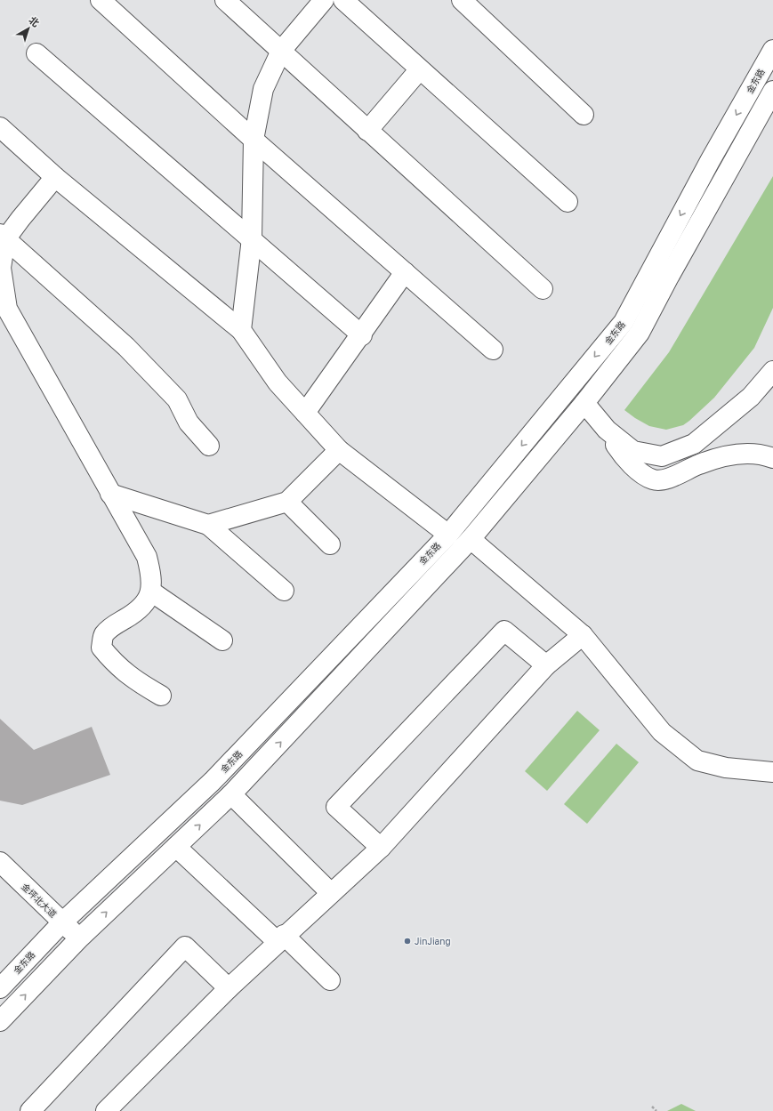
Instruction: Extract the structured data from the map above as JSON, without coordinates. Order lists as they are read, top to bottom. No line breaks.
{"streets":{"street":["金东路","金坪北大道"]},"crossings":[["金东路","金坪北大道"]],"places":["JinJiang"],"north":"top right"}
